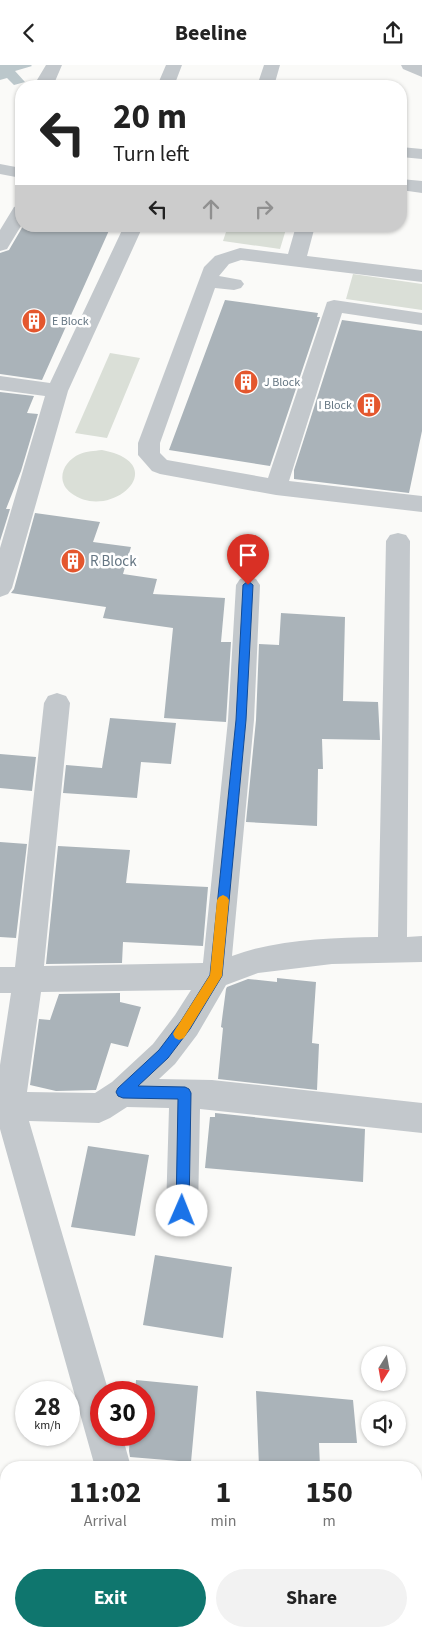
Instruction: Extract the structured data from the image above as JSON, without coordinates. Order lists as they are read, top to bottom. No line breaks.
{"places":{"building":["E Block","J Block","I Block","R Block"]},"north":"bottom","page":{"header":"Beeline","turn":["20 m","Turn left"],"speed":"28 km/h","limit":"30","eta":["11:02","Arrival","1","min","150","m"],"buttons":["Exit","Share"]}}
